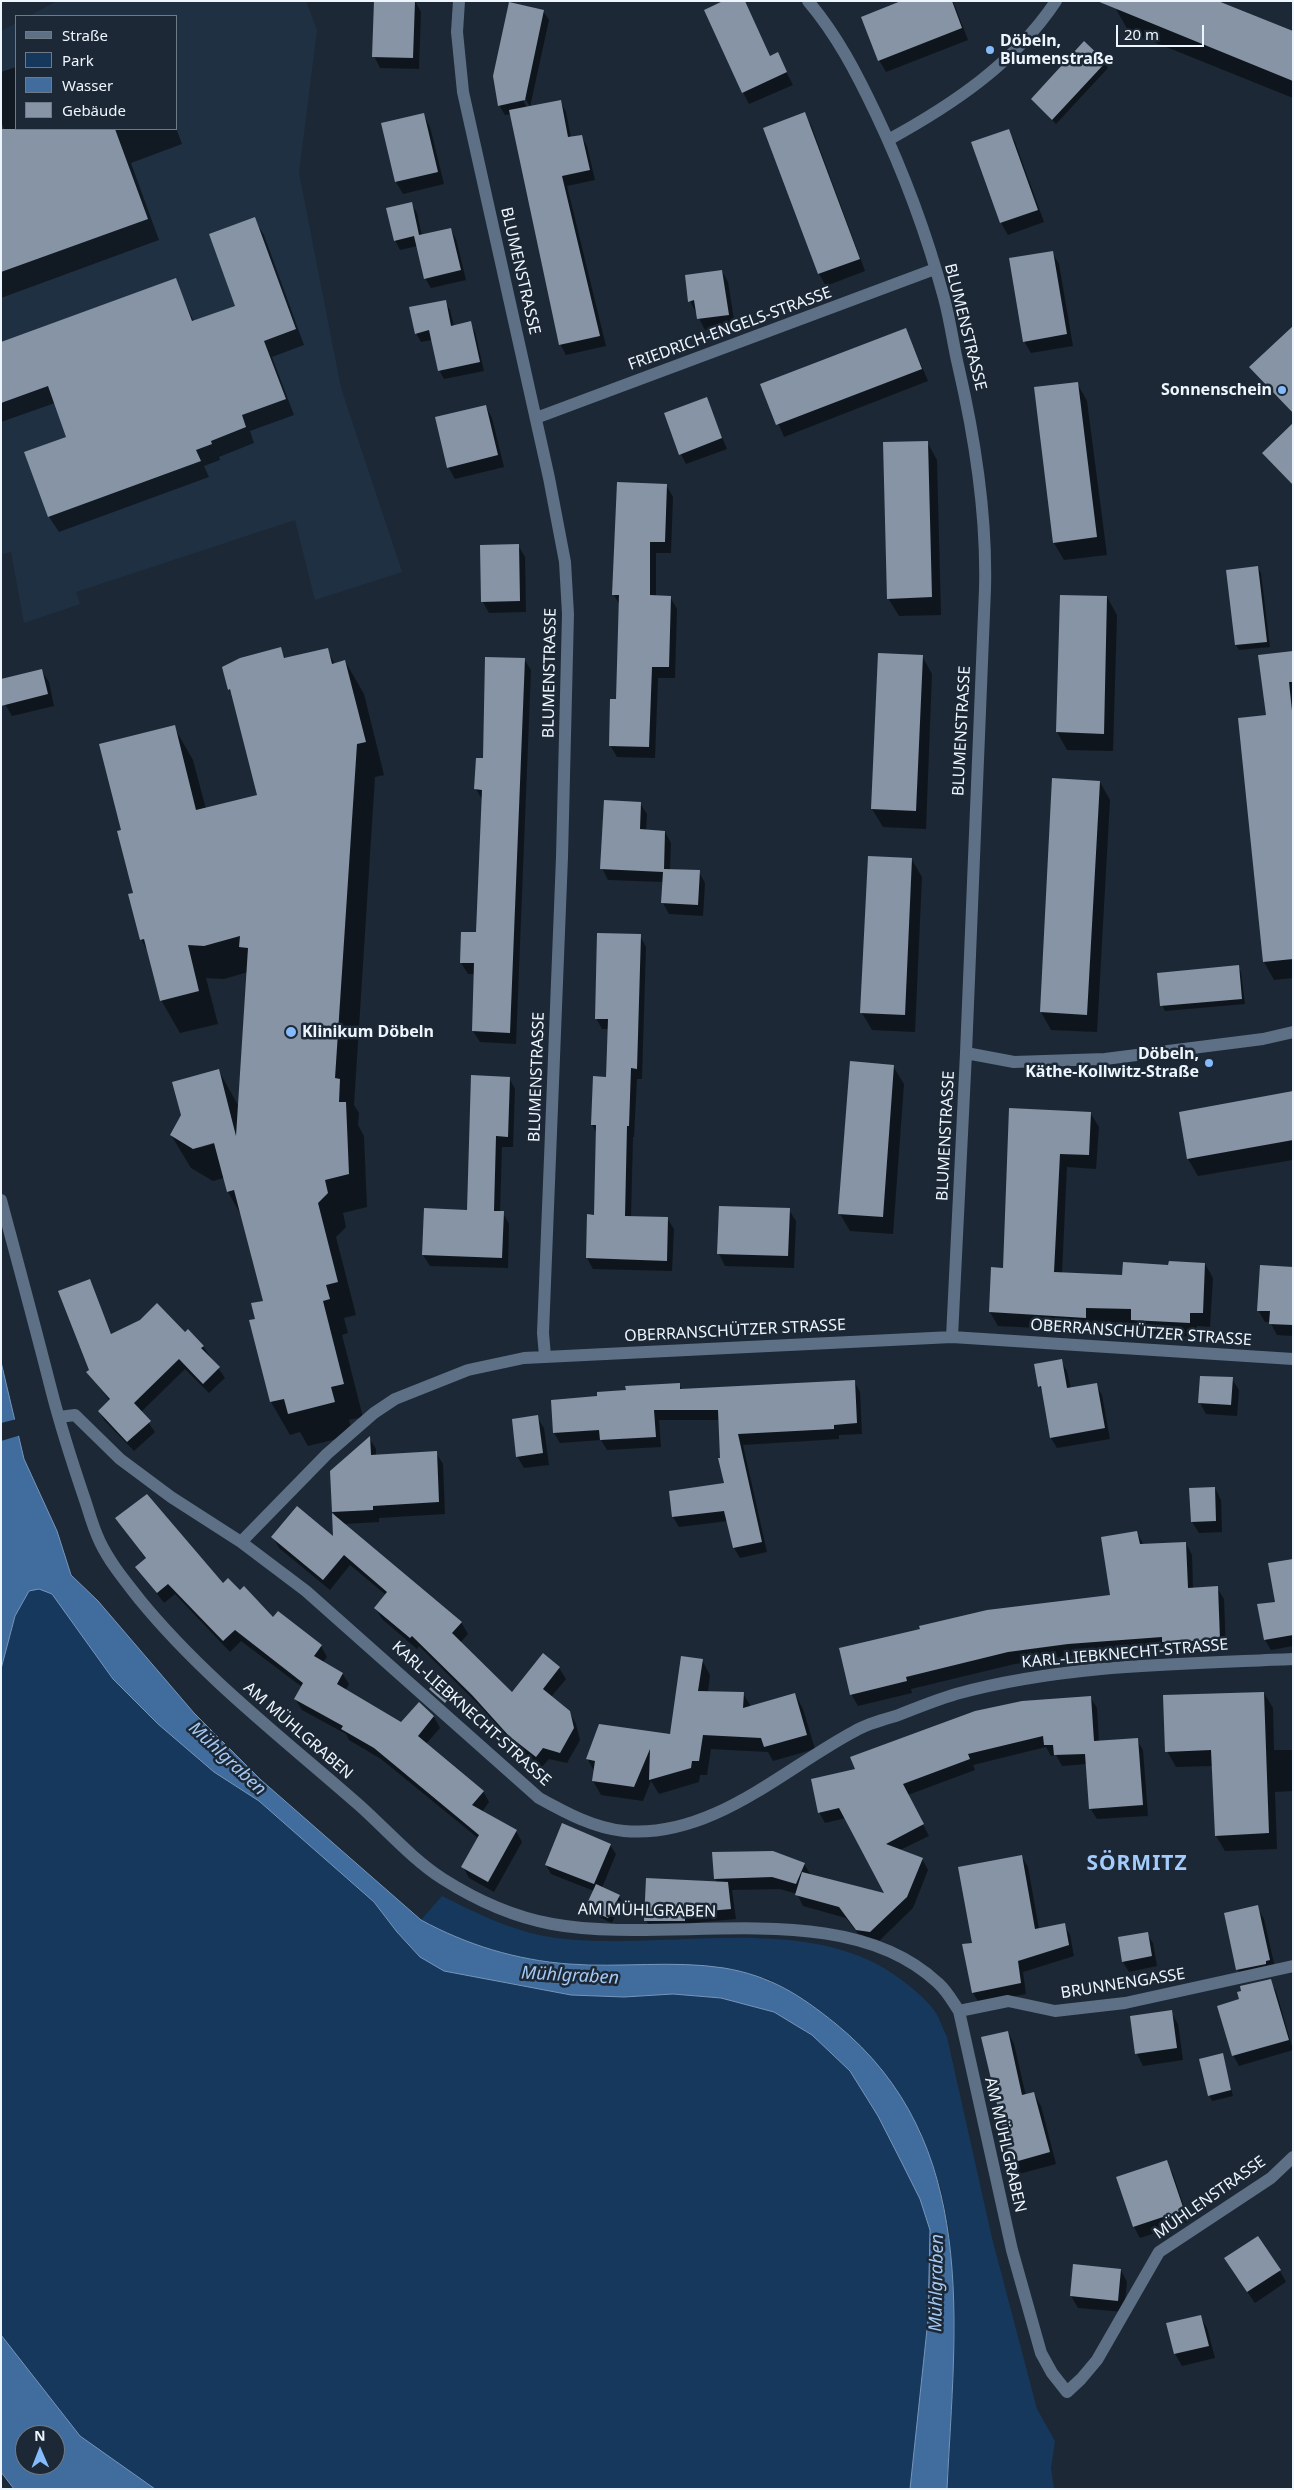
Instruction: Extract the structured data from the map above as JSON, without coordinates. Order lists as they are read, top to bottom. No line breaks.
{"streets":{"street":["BLUMENSTRASSE","FRIEDRICH-ENGELS-STRASSE","OBERRANSCHÜTZER STRASSE","KARL-LIEBKNECHT-STRASSE","AM MÜHLGRABEN","BRUNNENGASSE","MÜHLENSTRASSE"]},"crossings":[["BLUMENSTRASSE","FRIEDRICH-ENGELS-STRASSE"],["BLUMENSTRASSE","OBERRANSCHÜTZER STRASSE"],["OBERRANSCHÜTZER STRASSE","KARL-LIEBKNECHT-STRASSE"],["KARL-LIEBKNECHT-STRASSE","AM MÜHLGRABEN"],["AM MÜHLGRABEN","BRUNNENGASSE"],["AM MÜHLGRABEN","MÜHLENSTRASSE"]],"districts":["SÖRMITZ"],"water":["Mühlgraben"],"places":["Döbeln, Blumenstraße","Sonnenschein","Klinikum Döbeln","Döbeln, Käthe-Kollwitz-Straße"],"legend":["Straße","Park","Wasser","Gebäude"],"scale_bar":"20 m","north":"top"}
